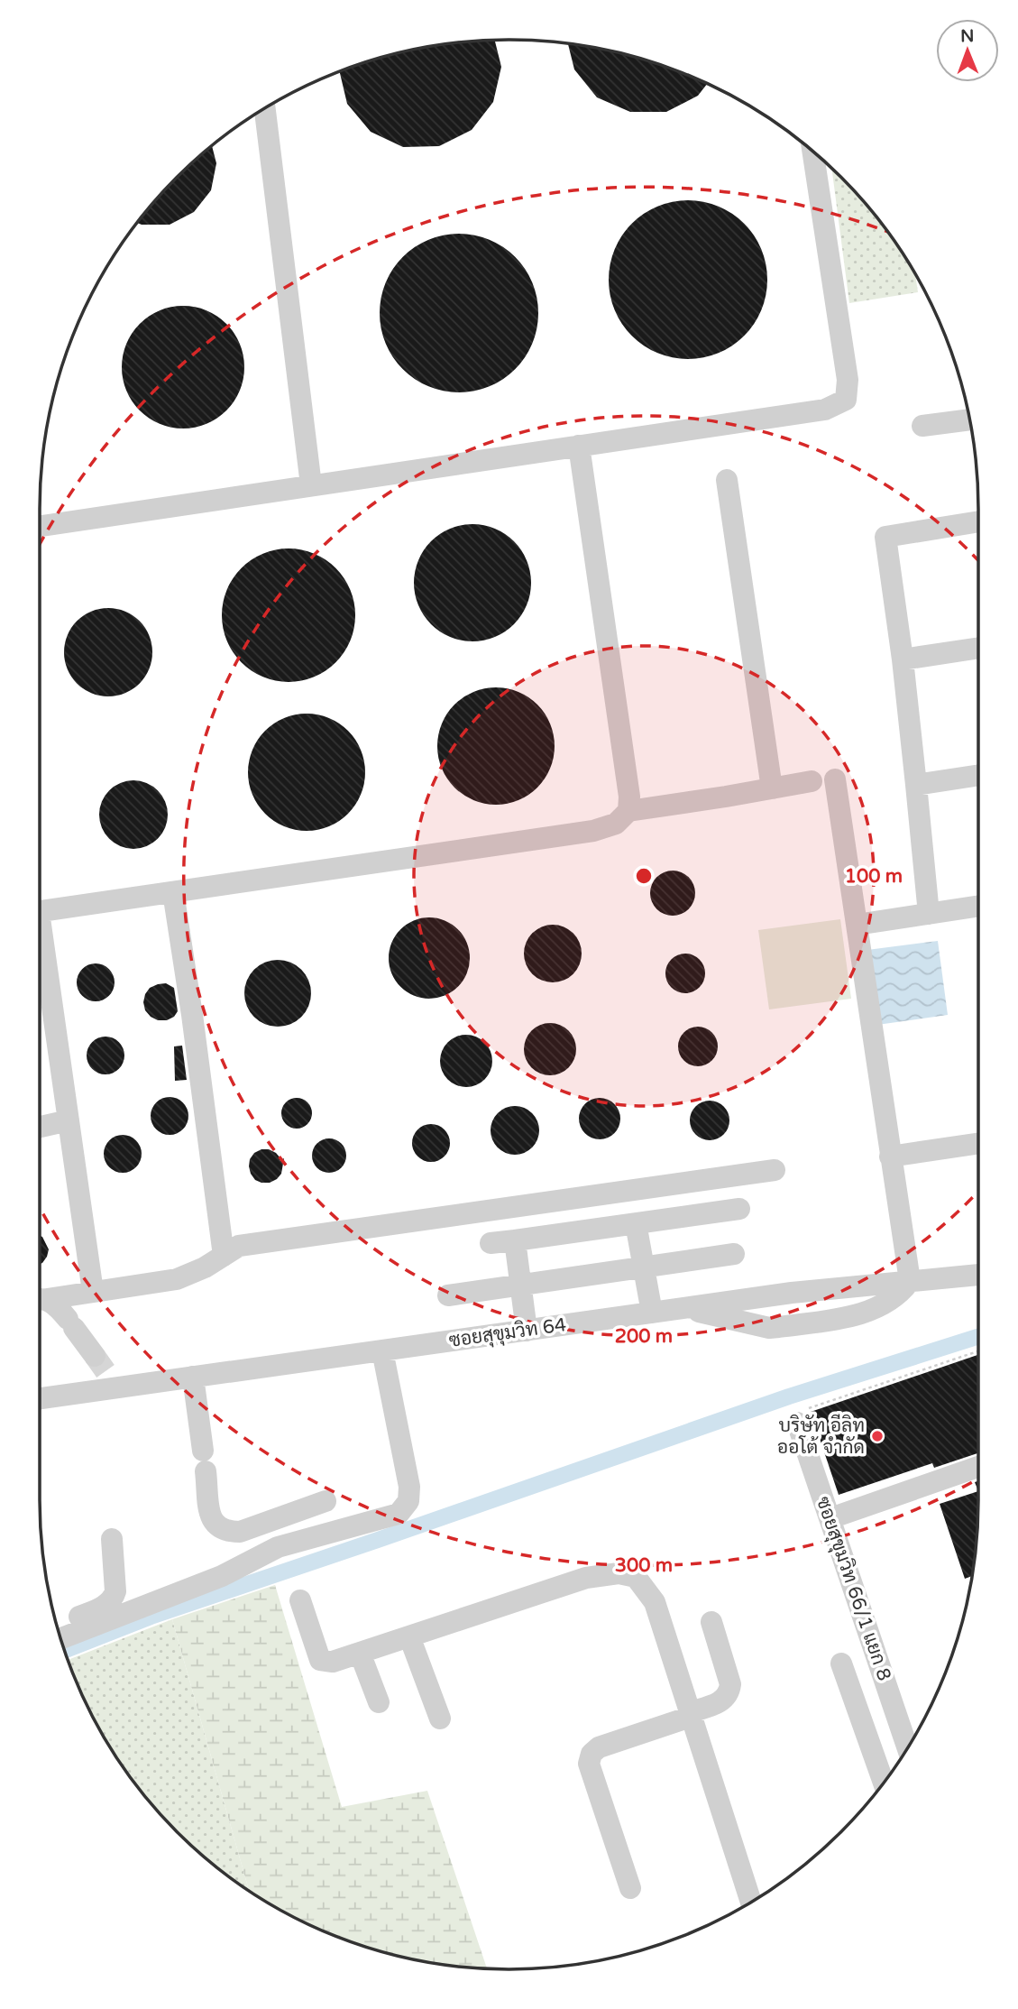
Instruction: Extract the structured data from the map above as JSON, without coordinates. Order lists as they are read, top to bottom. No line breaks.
{"streets":{"street":["ซอยสุขุมวิท 64","ซอยสุขุมวิท 66/1 แยก 8"]},"places":["บริษัท อีลิท ออโต้ จำกัด"],"north":"top","rings":["100 m","200 m","300 m"]}
